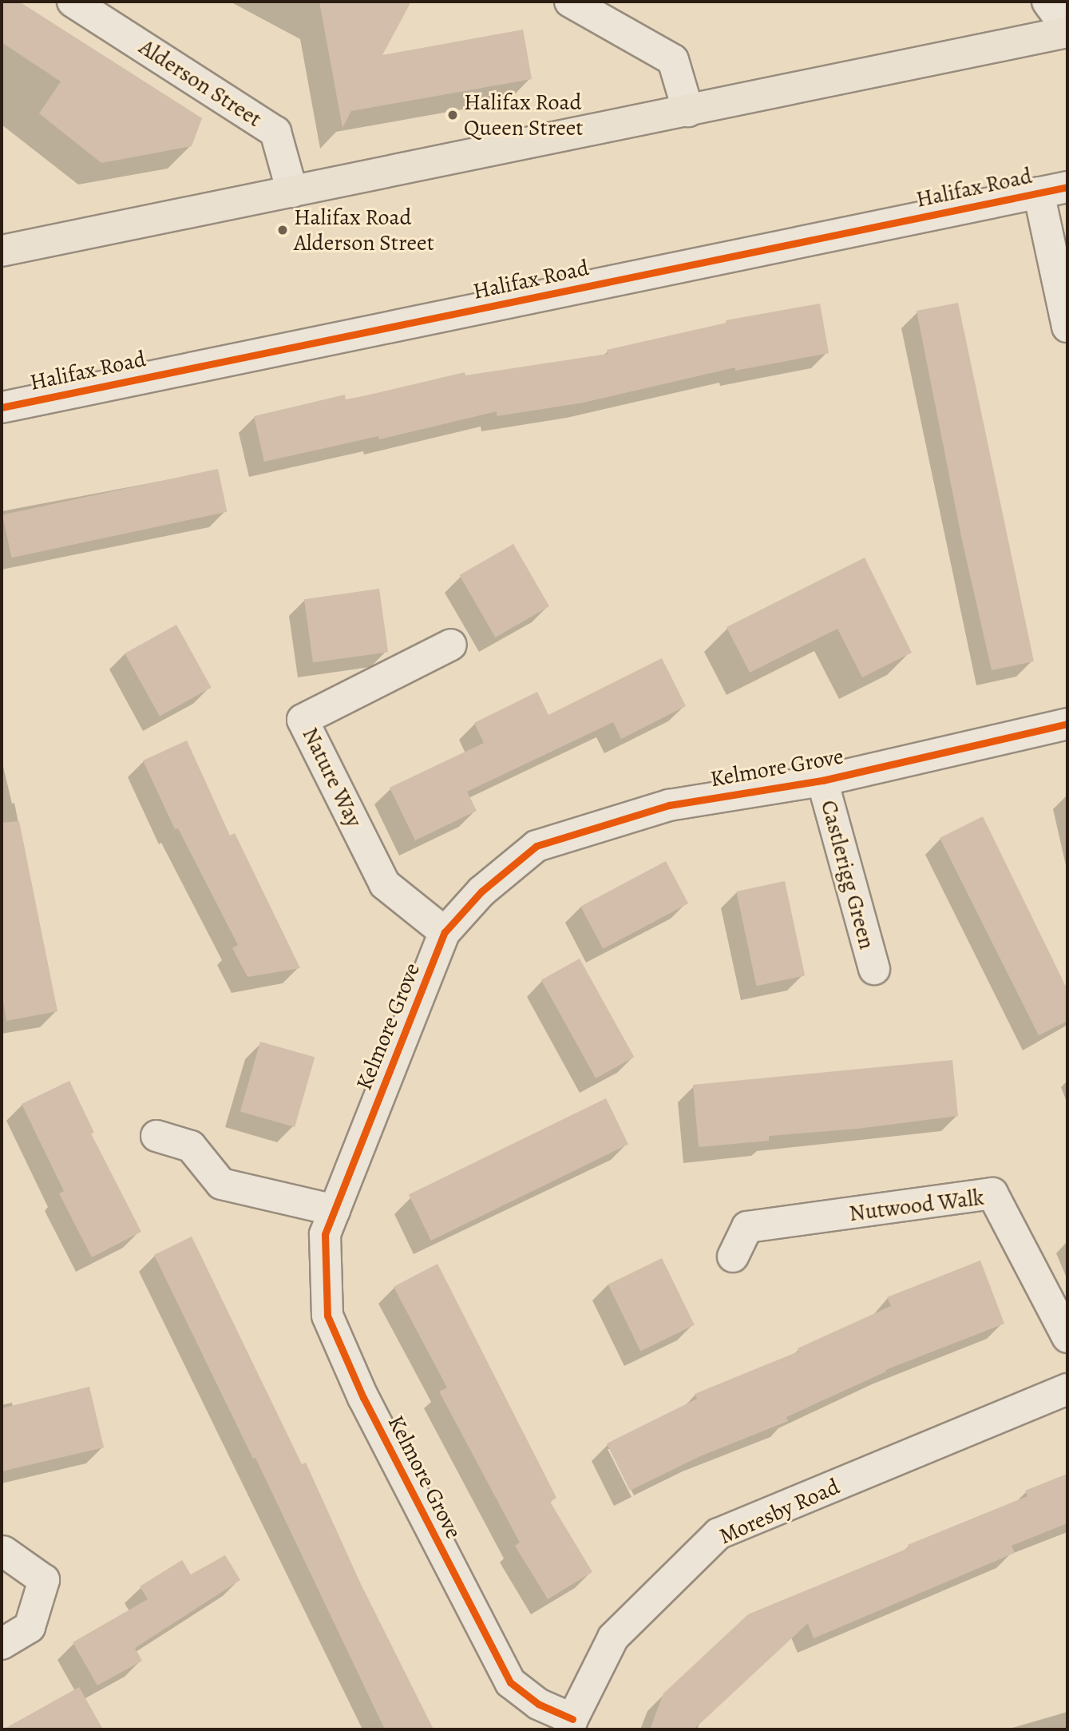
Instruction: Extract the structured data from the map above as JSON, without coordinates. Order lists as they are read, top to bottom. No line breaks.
{"streets":{"street":["Alderson Street","Halifax Road","Kelmore Grove","Nature Way","Castlerigg Green","Nutwood Walk","Moresby Road"]},"crossings":[["Kelmore Grove","Nature Way"],["Kelmore Grove","Castlerigg Green"],["Kelmore Grove","Moresby Road"]],"places":["Halifax Road Queen Street","Halifax Road Alderson Street"]}
